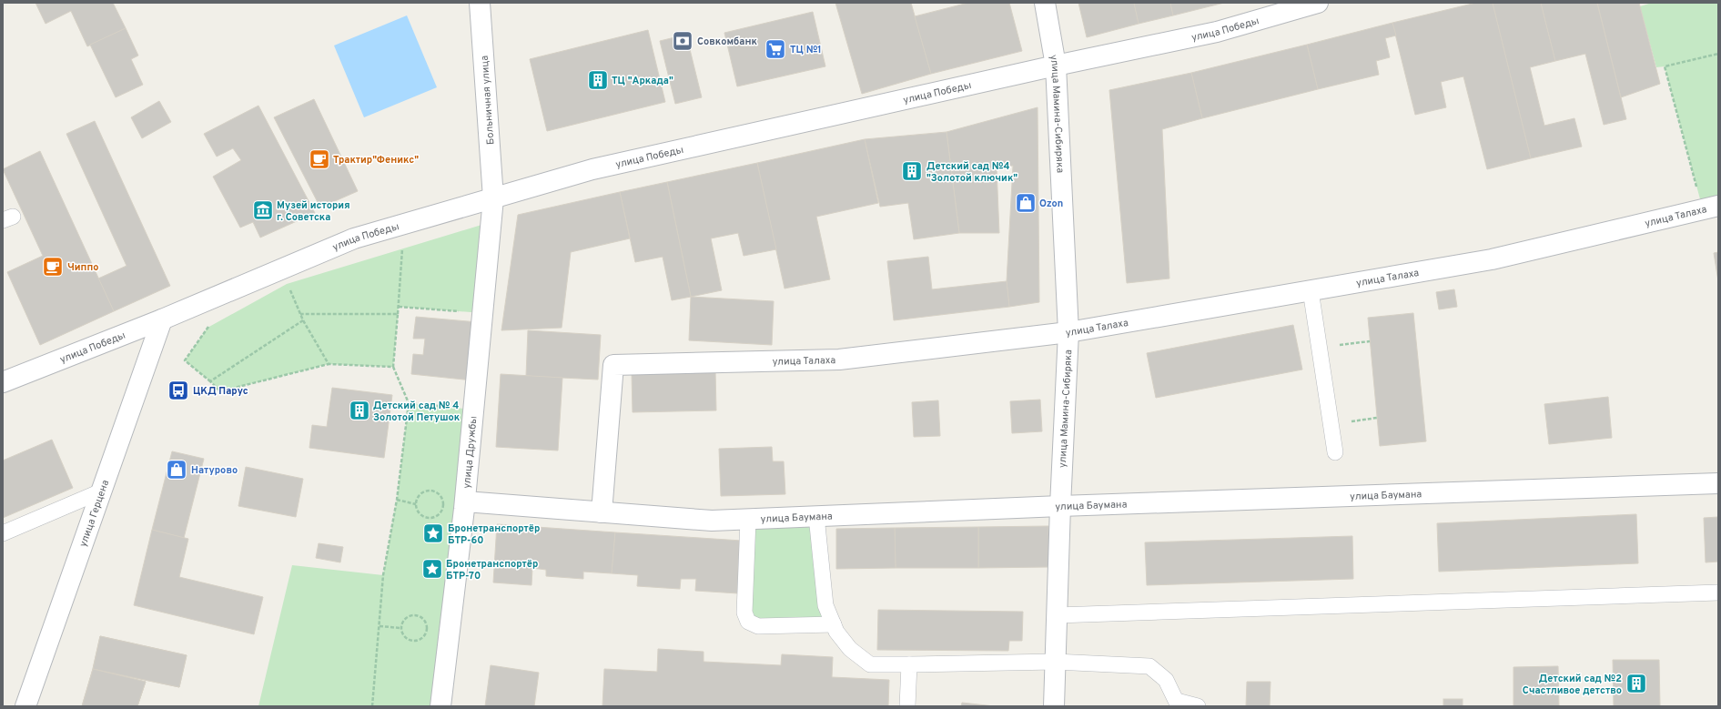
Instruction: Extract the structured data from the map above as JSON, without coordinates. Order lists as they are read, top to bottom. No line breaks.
{"streets":{"street":["улица Победы","Больничная улица","улица Мамина-Сибиряка","улица Талаха","улица Дружбы","улица Баумана","улица Герцена"]},"crossings":[["улица Победы","Больничная улица"],["улица Победы","улица Мамина-Сибиряка"],["улица Победы","улица Дружбы"],["улица Победы","улица Герцена"],["Больничная улица","улица Дружбы"],["улица Мамина-Сибиряка","улица Талаха"],["улица Мамина-Сибиряка","улица Баумана"],["улица Талаха","улица Баумана"],["улица Дружбы","улица Баумана"]],"places":{"bank":["Совкомбанк"],"supermarket":["ТЦ №1"],"building":["ТЦ \"Аркада\"","Детский сад №4 \"Золотой ключик\"","Детский сад № 4 Золотой Петушок","Детский сад №2 Счастливое детство"],"cafe":["Трактир\"Феникс\"","Чиппо"],"shop":["Ozon","Натурово"],"museum":["Музей история г. Советска"],"bus stop":["ЦКД Парус"],"place":["Бронетранспортёр БТР-60","Бронетранспортёр БТР-70"]}}
